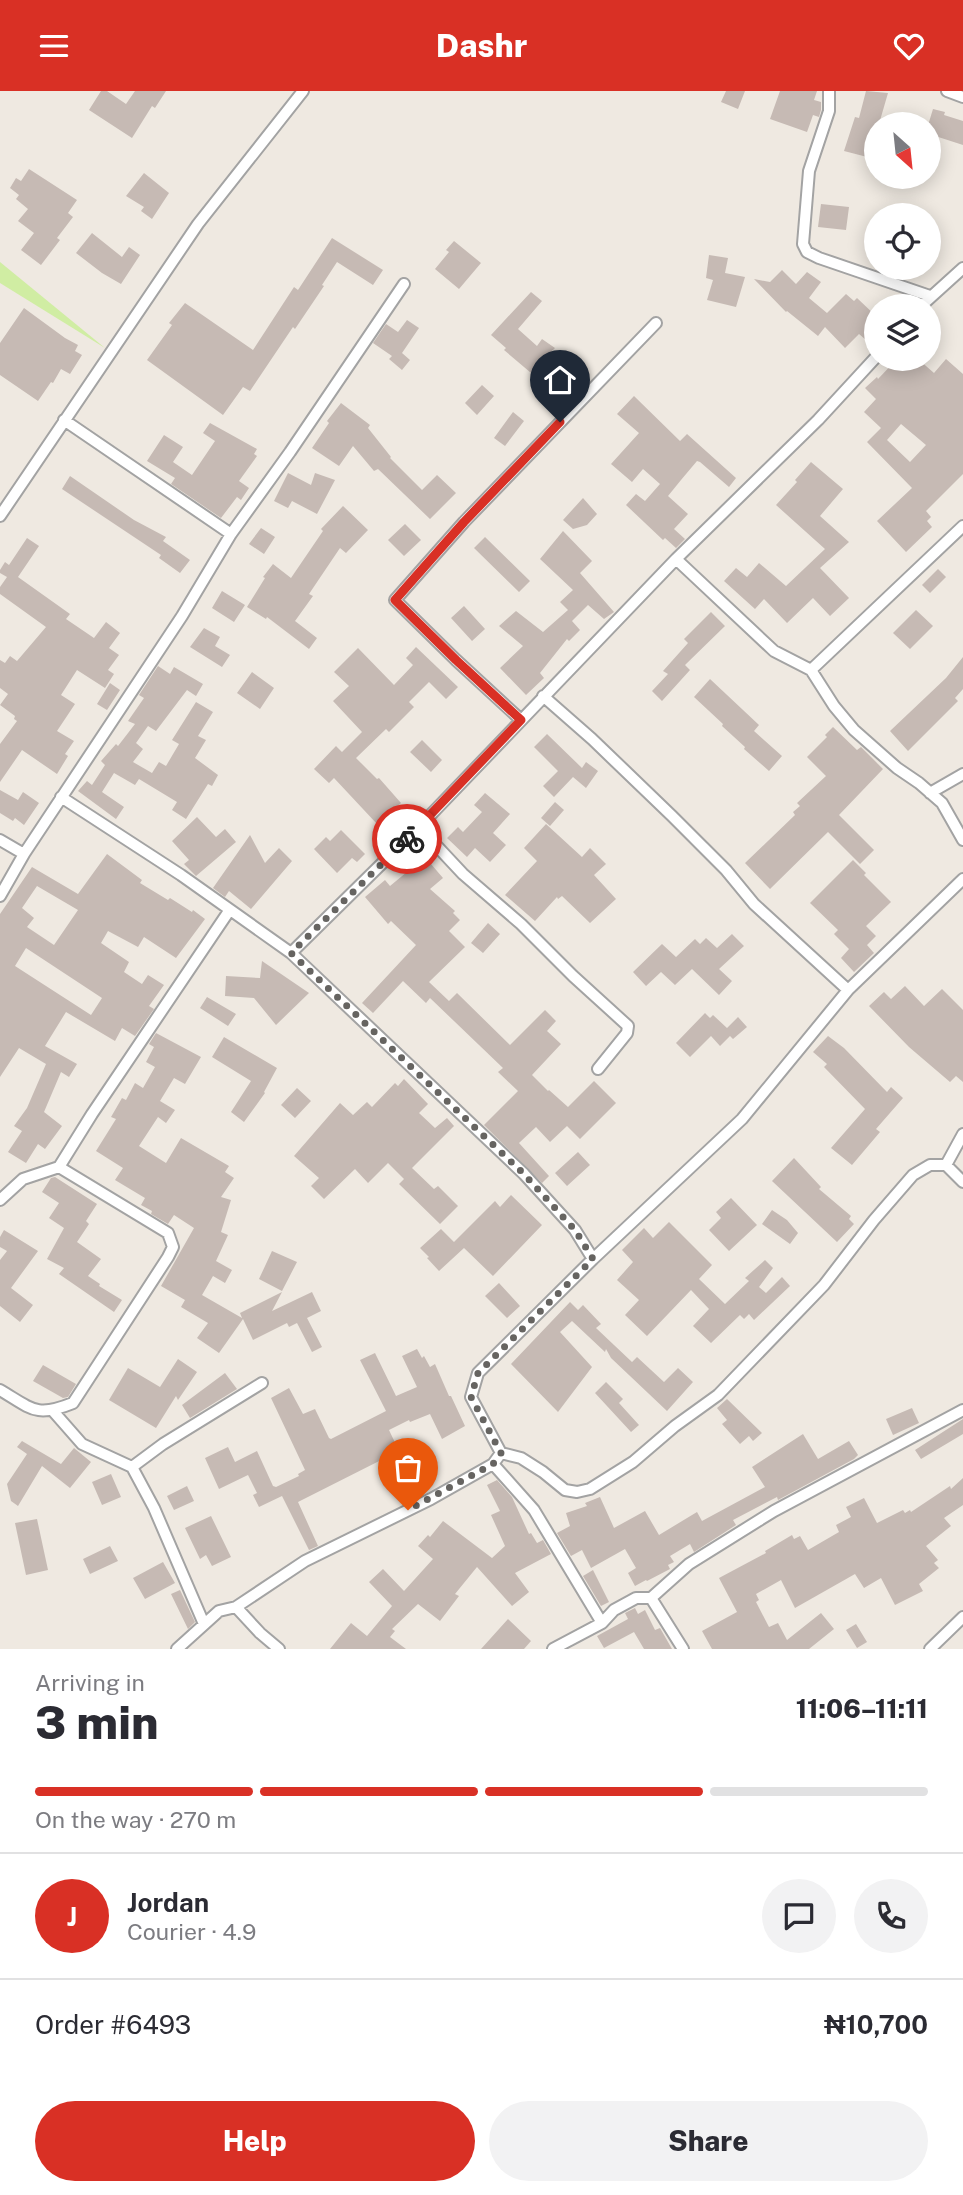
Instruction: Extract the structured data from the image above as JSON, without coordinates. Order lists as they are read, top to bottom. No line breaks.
{"north":"bottom right","page":{"header":"Dashr","heading":["3 min","Arriving in","11:06–11:11"],"panel":["Jordan","Courier · 4.9","Order #6493","₦10,700"],"bar":"On the way · 270 m","round":"J","buttons":["Help","Share"]}}
